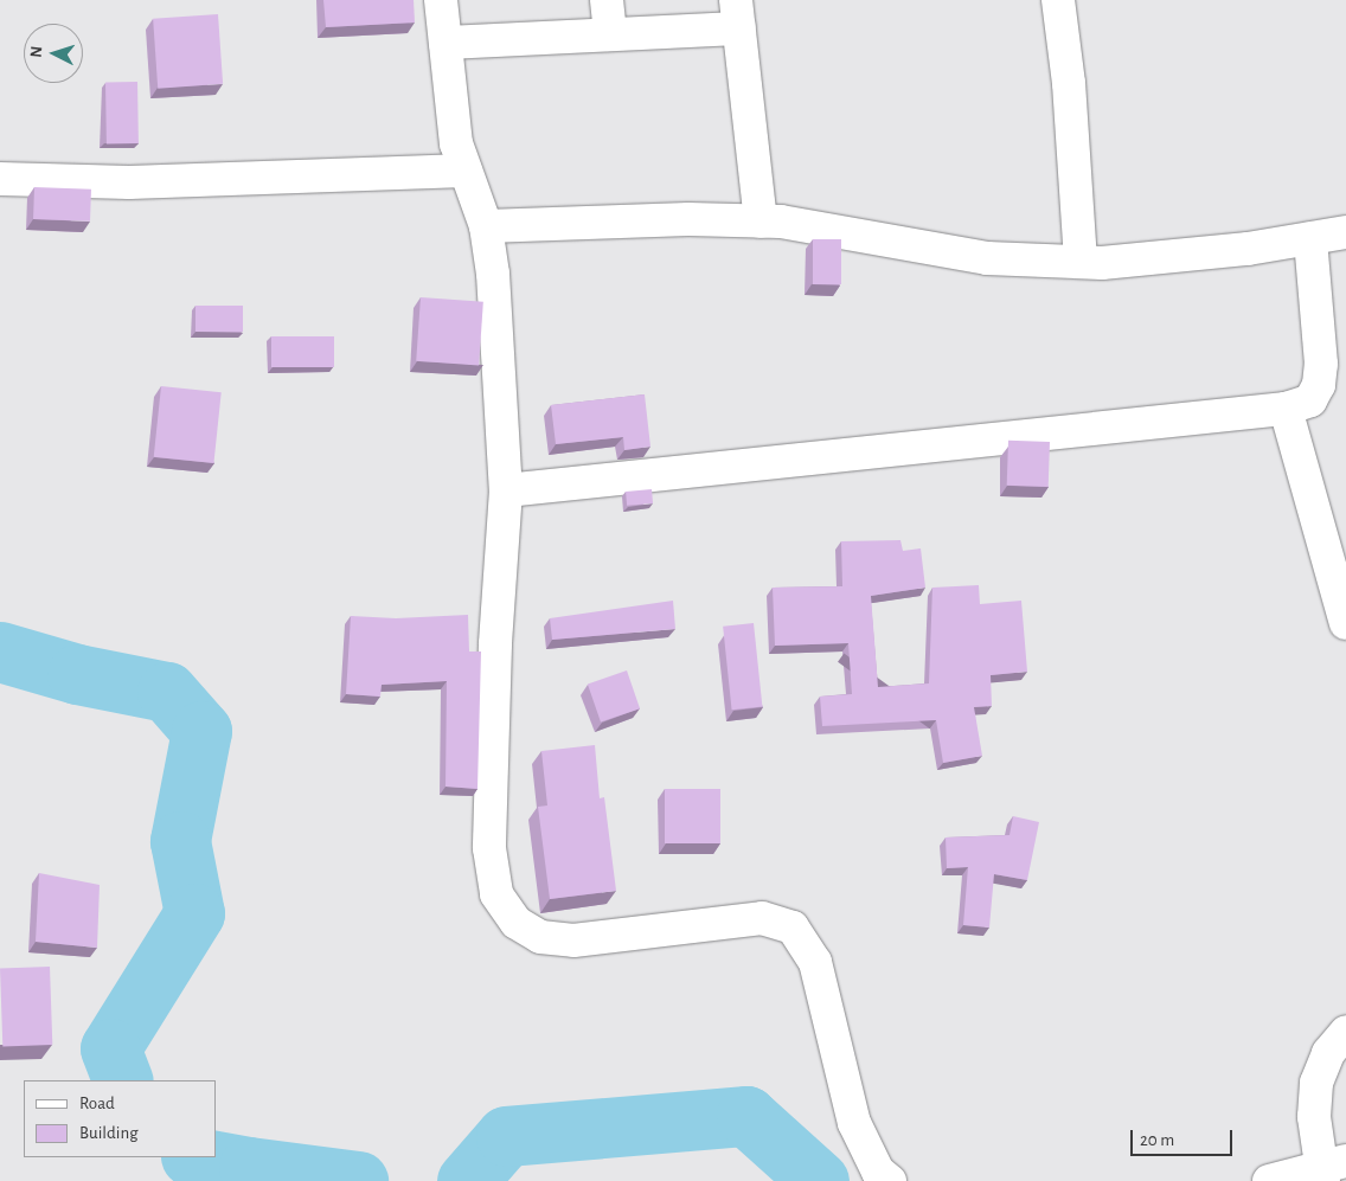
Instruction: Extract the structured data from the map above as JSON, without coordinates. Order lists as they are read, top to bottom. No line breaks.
{"legend":["Road","Building"],"scale_bar":"20 m","north":"left"}
